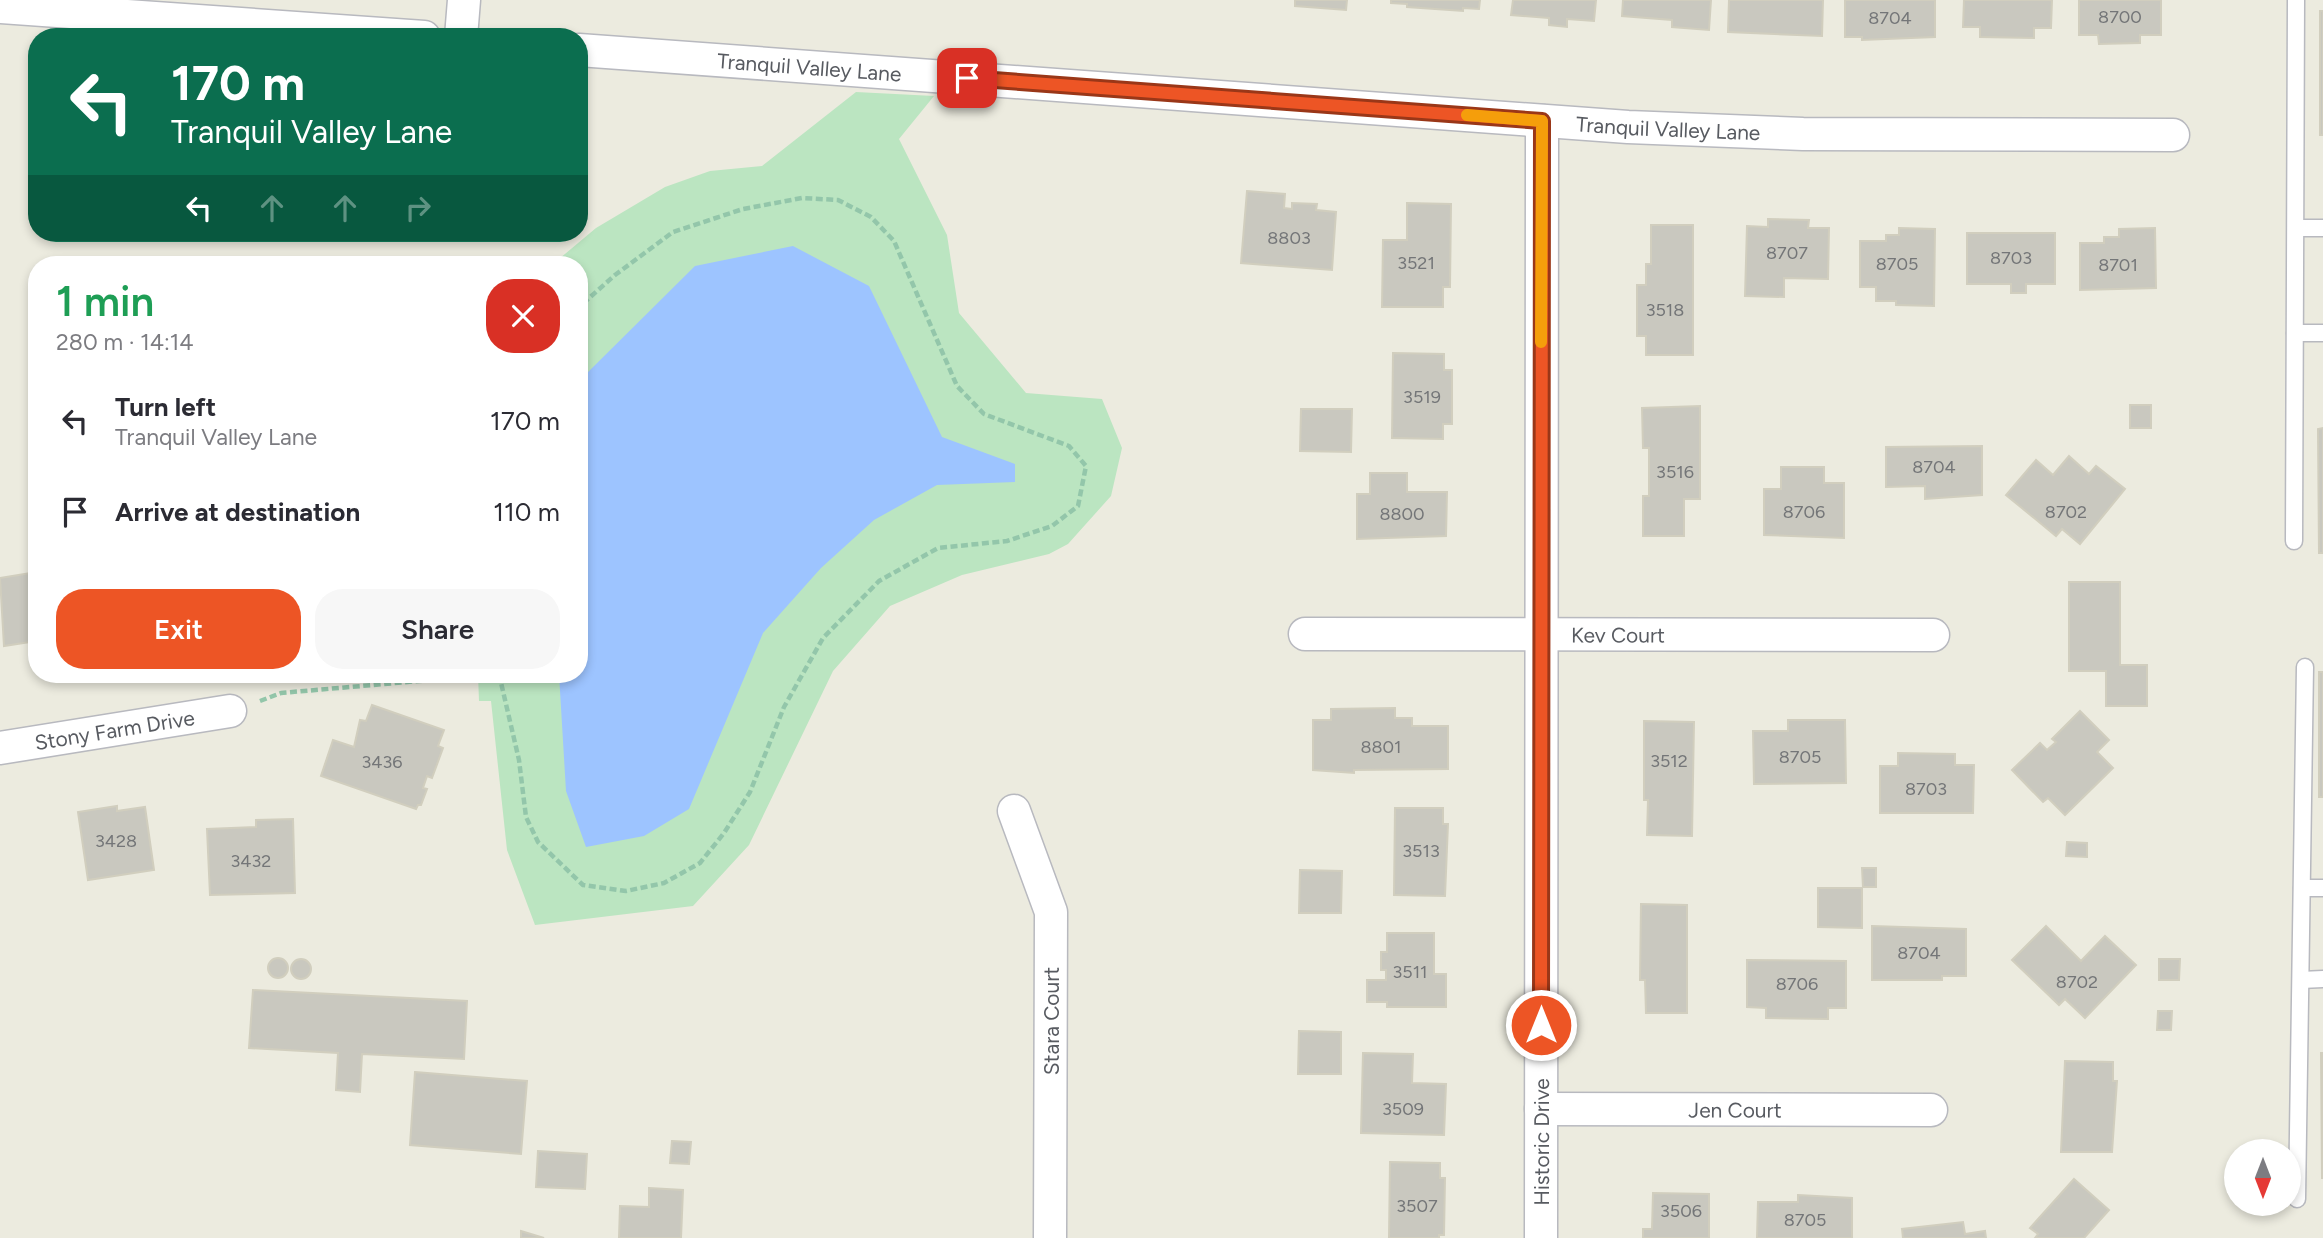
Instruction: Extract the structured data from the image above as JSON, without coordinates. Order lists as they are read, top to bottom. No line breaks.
{"streets":{"street":["Tranquil Valley Lane","Kev Court","Stony Farm Drive","Stara Court","Jen Court","Historic Drive"]},"crossings":[["Tranquil Valley Lane","Historic Drive"],["Kev Court","Historic Drive"],["Jen Court","Historic Drive"]],"house_numbers":["8700","8704","8803","8707","8703","3521","8705","8701","3518","3519","8704","3516","8706","8702","8800","8801","8705","3512","3436","8703","3428","3513","3432","8704","3511","8702","8706","3509","3507","3506","8705"],"north":"bottom","page":{"turn":["170 m","Tranquil Valley Lane"],"heading":["1 min","280 m · 14:14"],"list":[{"name":"Turn left","note":"Tranquil Valley Lane","value":"170 m"},{"name":"Arrive at destination","value":"110 m"}],"buttons":["Exit","Share"]}}
